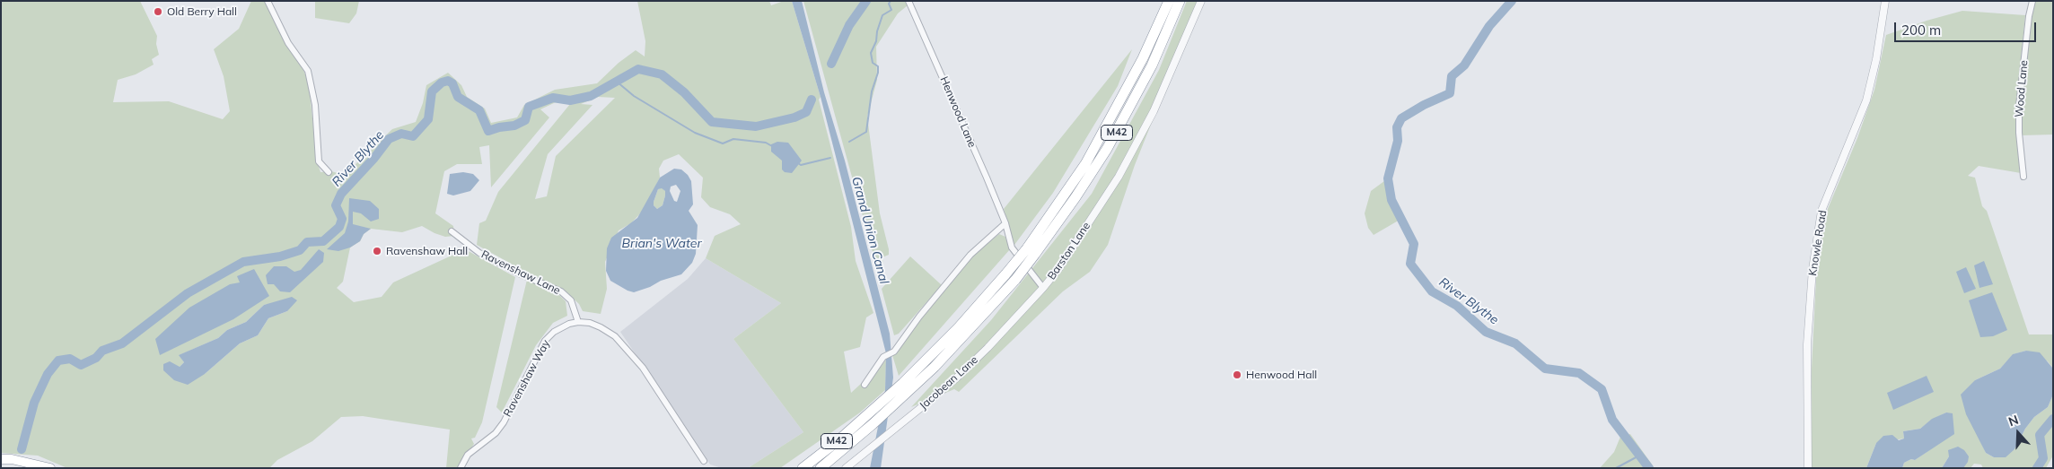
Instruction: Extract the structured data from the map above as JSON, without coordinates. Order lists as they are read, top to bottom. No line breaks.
{"streets":{"highway":["M42"],"street":["Wood Lane","Henwood Lane","Knowle Road","Barston Lane","Ravenshaw Lane","Ravenshaw Way","Jacobean Lane"]},"crossings":[["Henwood Lane","Barston Lane"],["Barston Lane","Jacobean Lane"],["Ravenshaw Lane","Ravenshaw Way"]],"water":["River Blythe","Grand Union Canal","Brian's Water"],"places":["Old Berry Hall","Ravenshaw Hall","Henwood Hall"],"scale_bar":"200 m","north":"top"}
